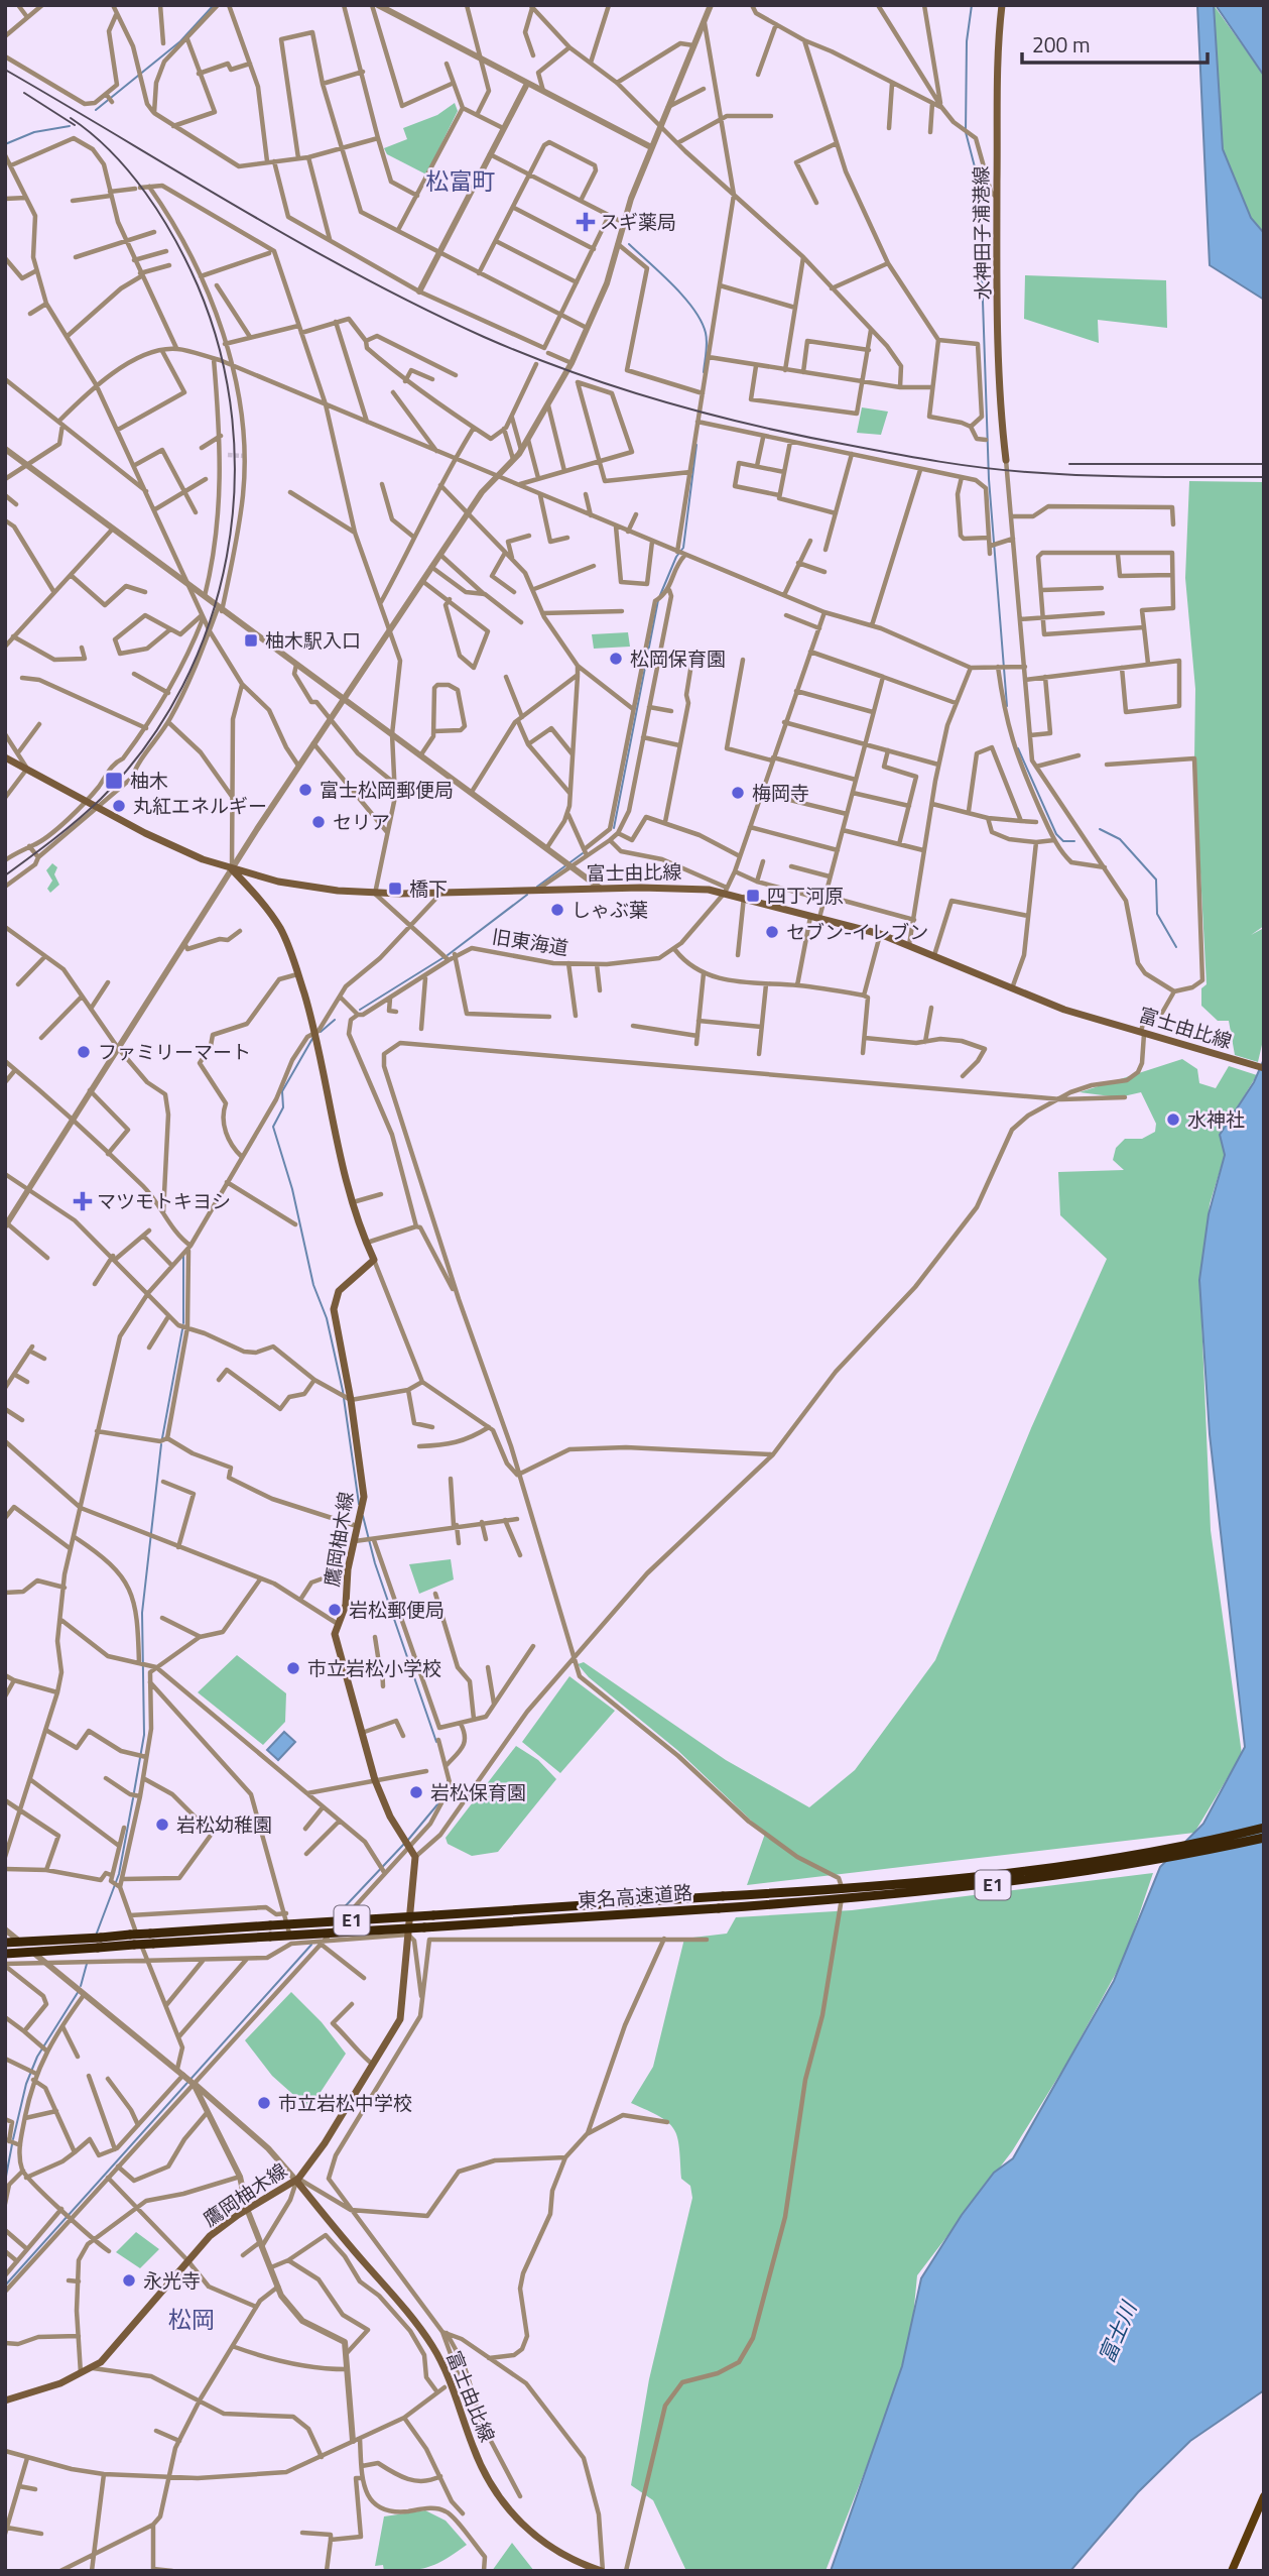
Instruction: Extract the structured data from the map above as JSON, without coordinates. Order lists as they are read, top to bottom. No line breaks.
{"streets":{"highway":["E1","東名高速道路"],"main road":["水神田子浦港線","富士由比線","鷹岡柚木線"],"street":["旧東海道"]},"crossings":[["富士由比線","鷹岡柚木線"]],"districts":["松富町","松岡"],"water":["富士川"],"places":{"health":["スギ薬局","マツモトキヨシ"],"transit":["柚木駅入口","柚木","橋下","四丁河原"],"other":["松岡保育園","富士松岡郵便局","梅岡寺","丸紅エネルギー","セリア","しゃぶ葉","セブン-イレブン","ファミリーマート","水神社","岩松郵便局","市立岩松小学校","岩松保育園","岩松幼稚園","市立岩松中学校","永光寺"]},"scale_bar":"200 m"}
